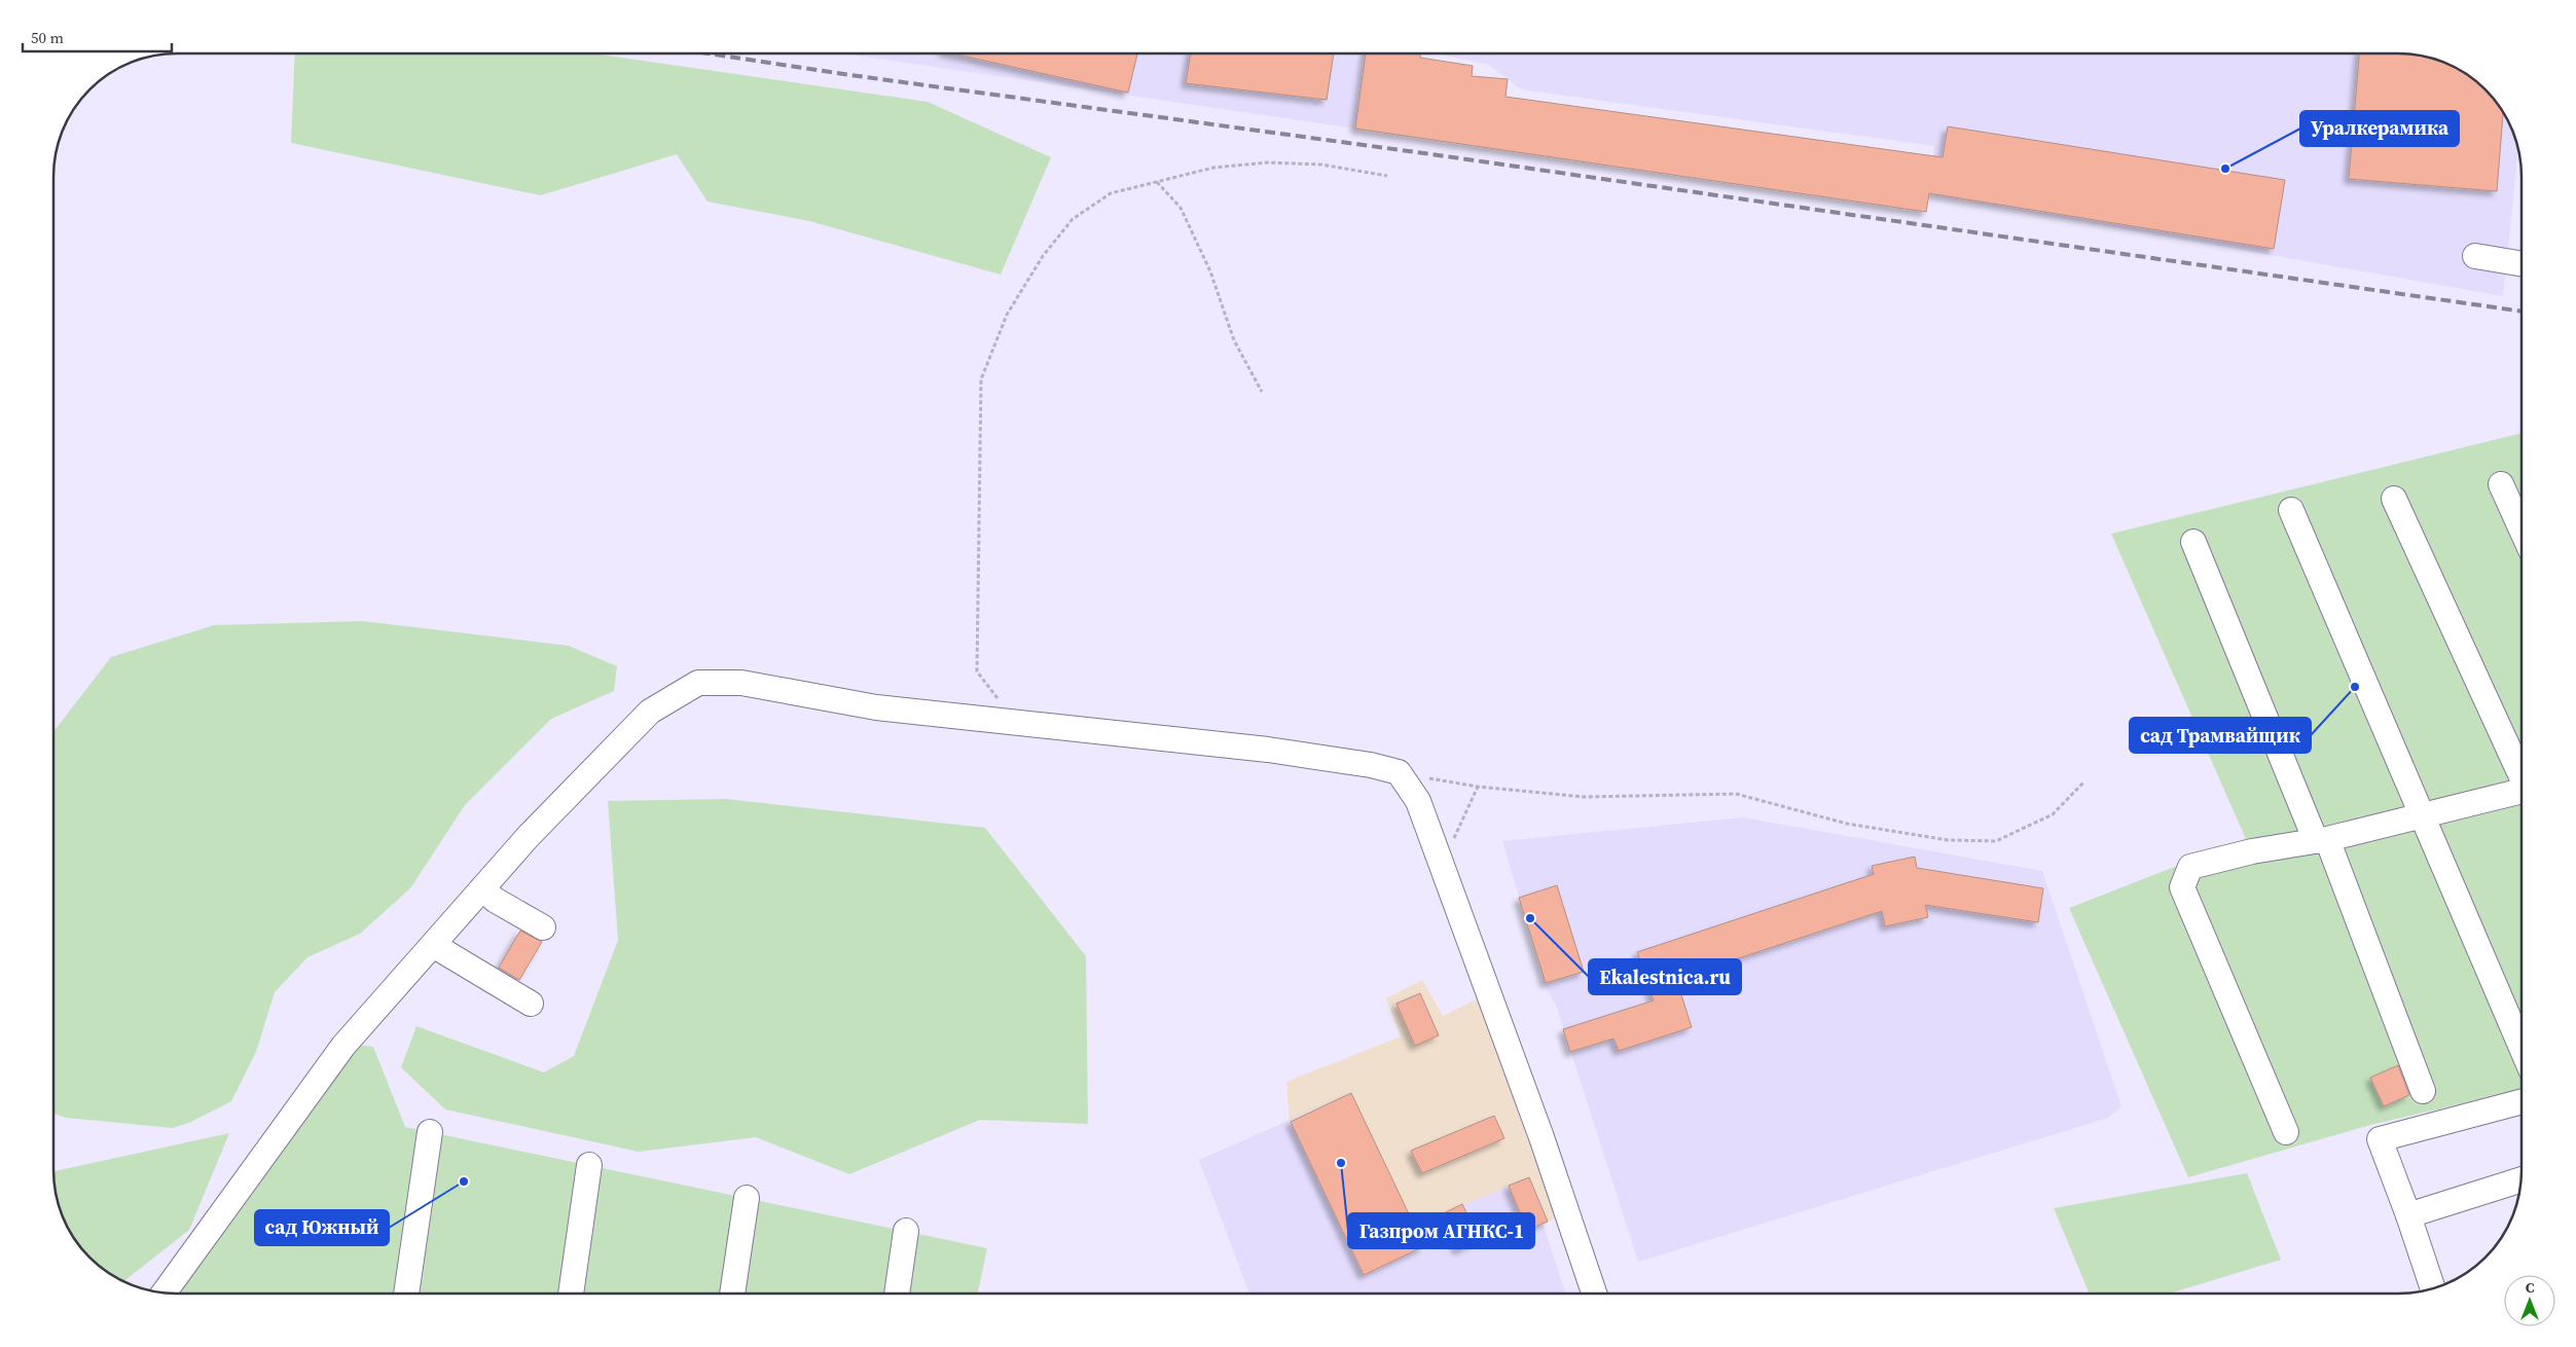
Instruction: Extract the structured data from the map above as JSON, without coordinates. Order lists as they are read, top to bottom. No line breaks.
{"places":["Уралкерамика","сад Трамвайщик","Ekalestnica.ru","Газпром АГНКС-1","сад Южный"],"scale_bar":"50 m","north":"top"}
